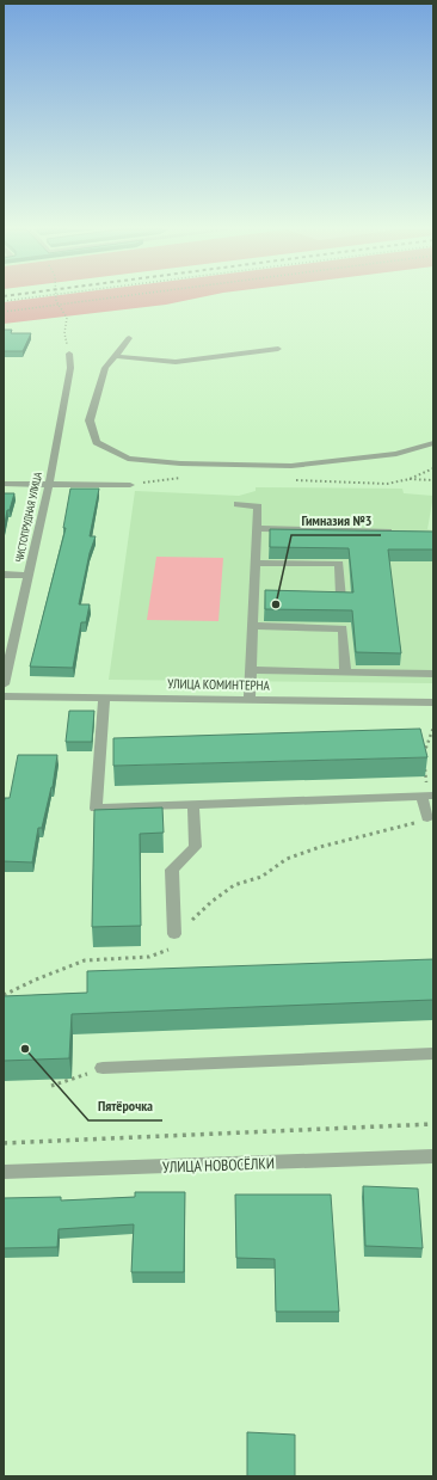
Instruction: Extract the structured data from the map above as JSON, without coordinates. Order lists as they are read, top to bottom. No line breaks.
{"streets":{"street":["ЧИСТОПРУДНАЯ УЛИЦА","УЛИЦА КОМИНТЕРНА","УЛИЦА НОВОСЁЛКИ"]},"places":["Гимназия №3","Пятёрочка"]}
